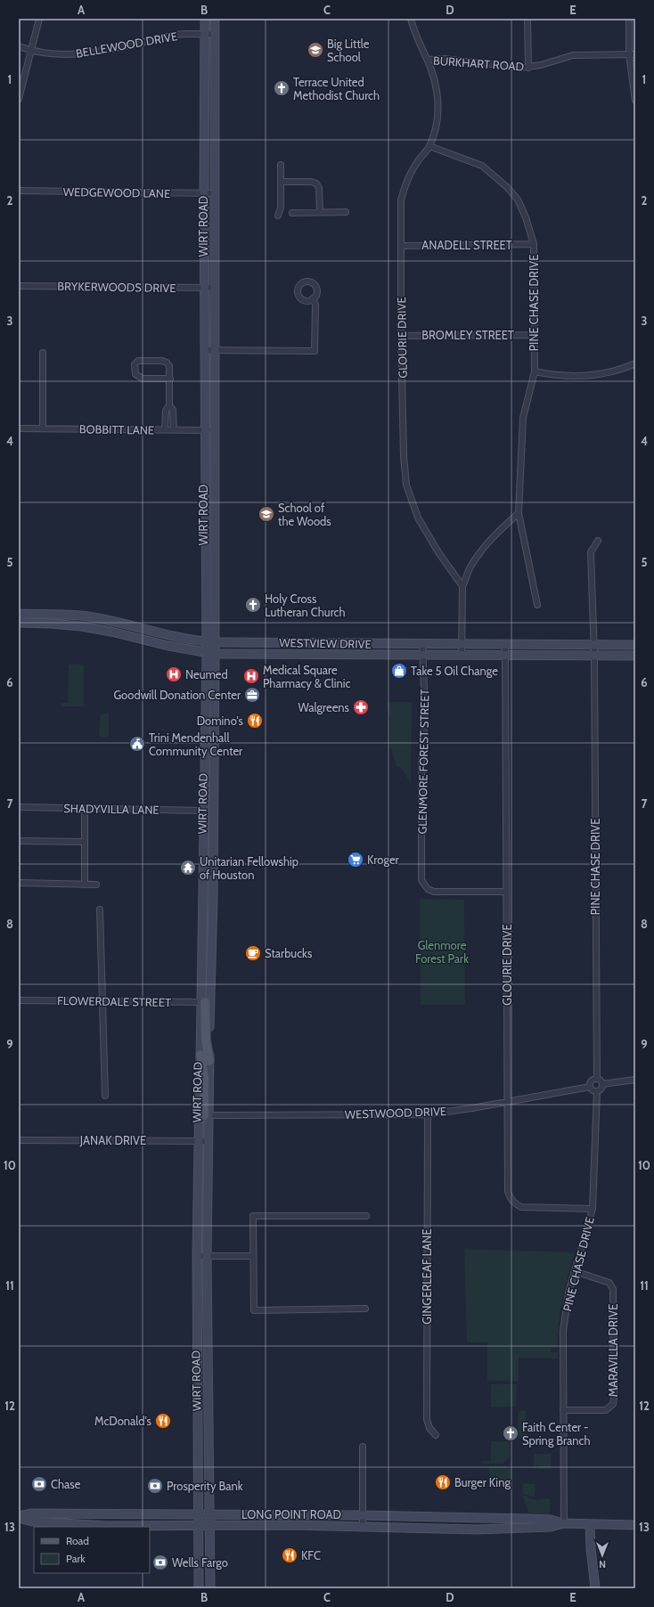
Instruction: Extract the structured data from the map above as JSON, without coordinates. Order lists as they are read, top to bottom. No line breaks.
{"streets":{"main road":["WIRT ROAD","WESTVIEW DRIVE","LONG POINT ROAD"],"street":["BELLEWOOD DRIVE","BURKHART ROAD","WEDGEWOOD LANE","ANADELL STREET","BRYKERWOODS DRIVE","PINE CHASE DRIVE","BROMLEY STREET","GLOURIE DRIVE","BOBBITT LANE","GLENMORE FOREST STREET","SHADYVILLA LANE","FLOWERDALE STREET","WESTWOOD DRIVE","JANAK DRIVE","GINGERLEAF LANE","MARAVILLA DRIVE"]},"crossings":[["BELLEWOOD DRIVE","WIRT ROAD"],["BURKHART ROAD","GLOURIE DRIVE"],["WEDGEWOOD LANE","WIRT ROAD"],["WIRT ROAD","BRYKERWOODS DRIVE"],["WIRT ROAD","BOBBITT LANE"],["WIRT ROAD","WESTVIEW DRIVE"],["WIRT ROAD","SHADYVILLA LANE"],["WIRT ROAD","FLOWERDALE STREET"],["WIRT ROAD","WESTWOOD DRIVE"],["WIRT ROAD","JANAK DRIVE"],["WIRT ROAD","LONG POINT ROAD"],["ANADELL STREET","PINE CHASE DRIVE"],["ANADELL STREET","GLOURIE DRIVE"],["PINE CHASE DRIVE","BROMLEY STREET"],["PINE CHASE DRIVE","GLOURIE DRIVE"],["PINE CHASE DRIVE","WESTVIEW DRIVE"],["PINE CHASE DRIVE","WESTWOOD DRIVE"],["PINE CHASE DRIVE","MARAVILLA DRIVE"],["PINE CHASE DRIVE","LONG POINT ROAD"],["BROMLEY STREET","GLOURIE DRIVE"],["GLOURIE DRIVE","WESTVIEW DRIVE"],["GLOURIE DRIVE","GLENMORE FOREST STREET"],["GLOURIE DRIVE","WESTWOOD DRIVE"],["WESTVIEW DRIVE","GLENMORE FOREST STREET"],["WESTWOOD DRIVE","GINGERLEAF LANE"]],"parks":["Glenmore Forest Park"],"places":{"school or university":["Big Little School","School of the Woods"],"church":["Terrace United Methodist Church","Holy Cross Lutheran Church","Faith Center - Spring Branch"],"shop":["Take 5 Oil Change"],"hospital":["Neumed","Medical Square Pharmacy & Clinic"],"office":["Goodwill Donation Center"],"pharmacy":["Walgreens"],"restaurant":["Domino's","McDonald's","Burger King","KFC"],"public building":["Trini Mendenhall Community Center"],"supermarket":["Kroger"],"temple":["Unitarian Fellowship of Houston"],"cafe":["Starbucks"],"bank":["Chase","Prosperity Bank","Wells Fargo"]},"legend":["Road","Park"],"north":"bottom","grid":{"columns":["A","B","C","D","E"],"rows":["1","2","3","4","5","6","7","8","9","10","11","12","13"]}}
